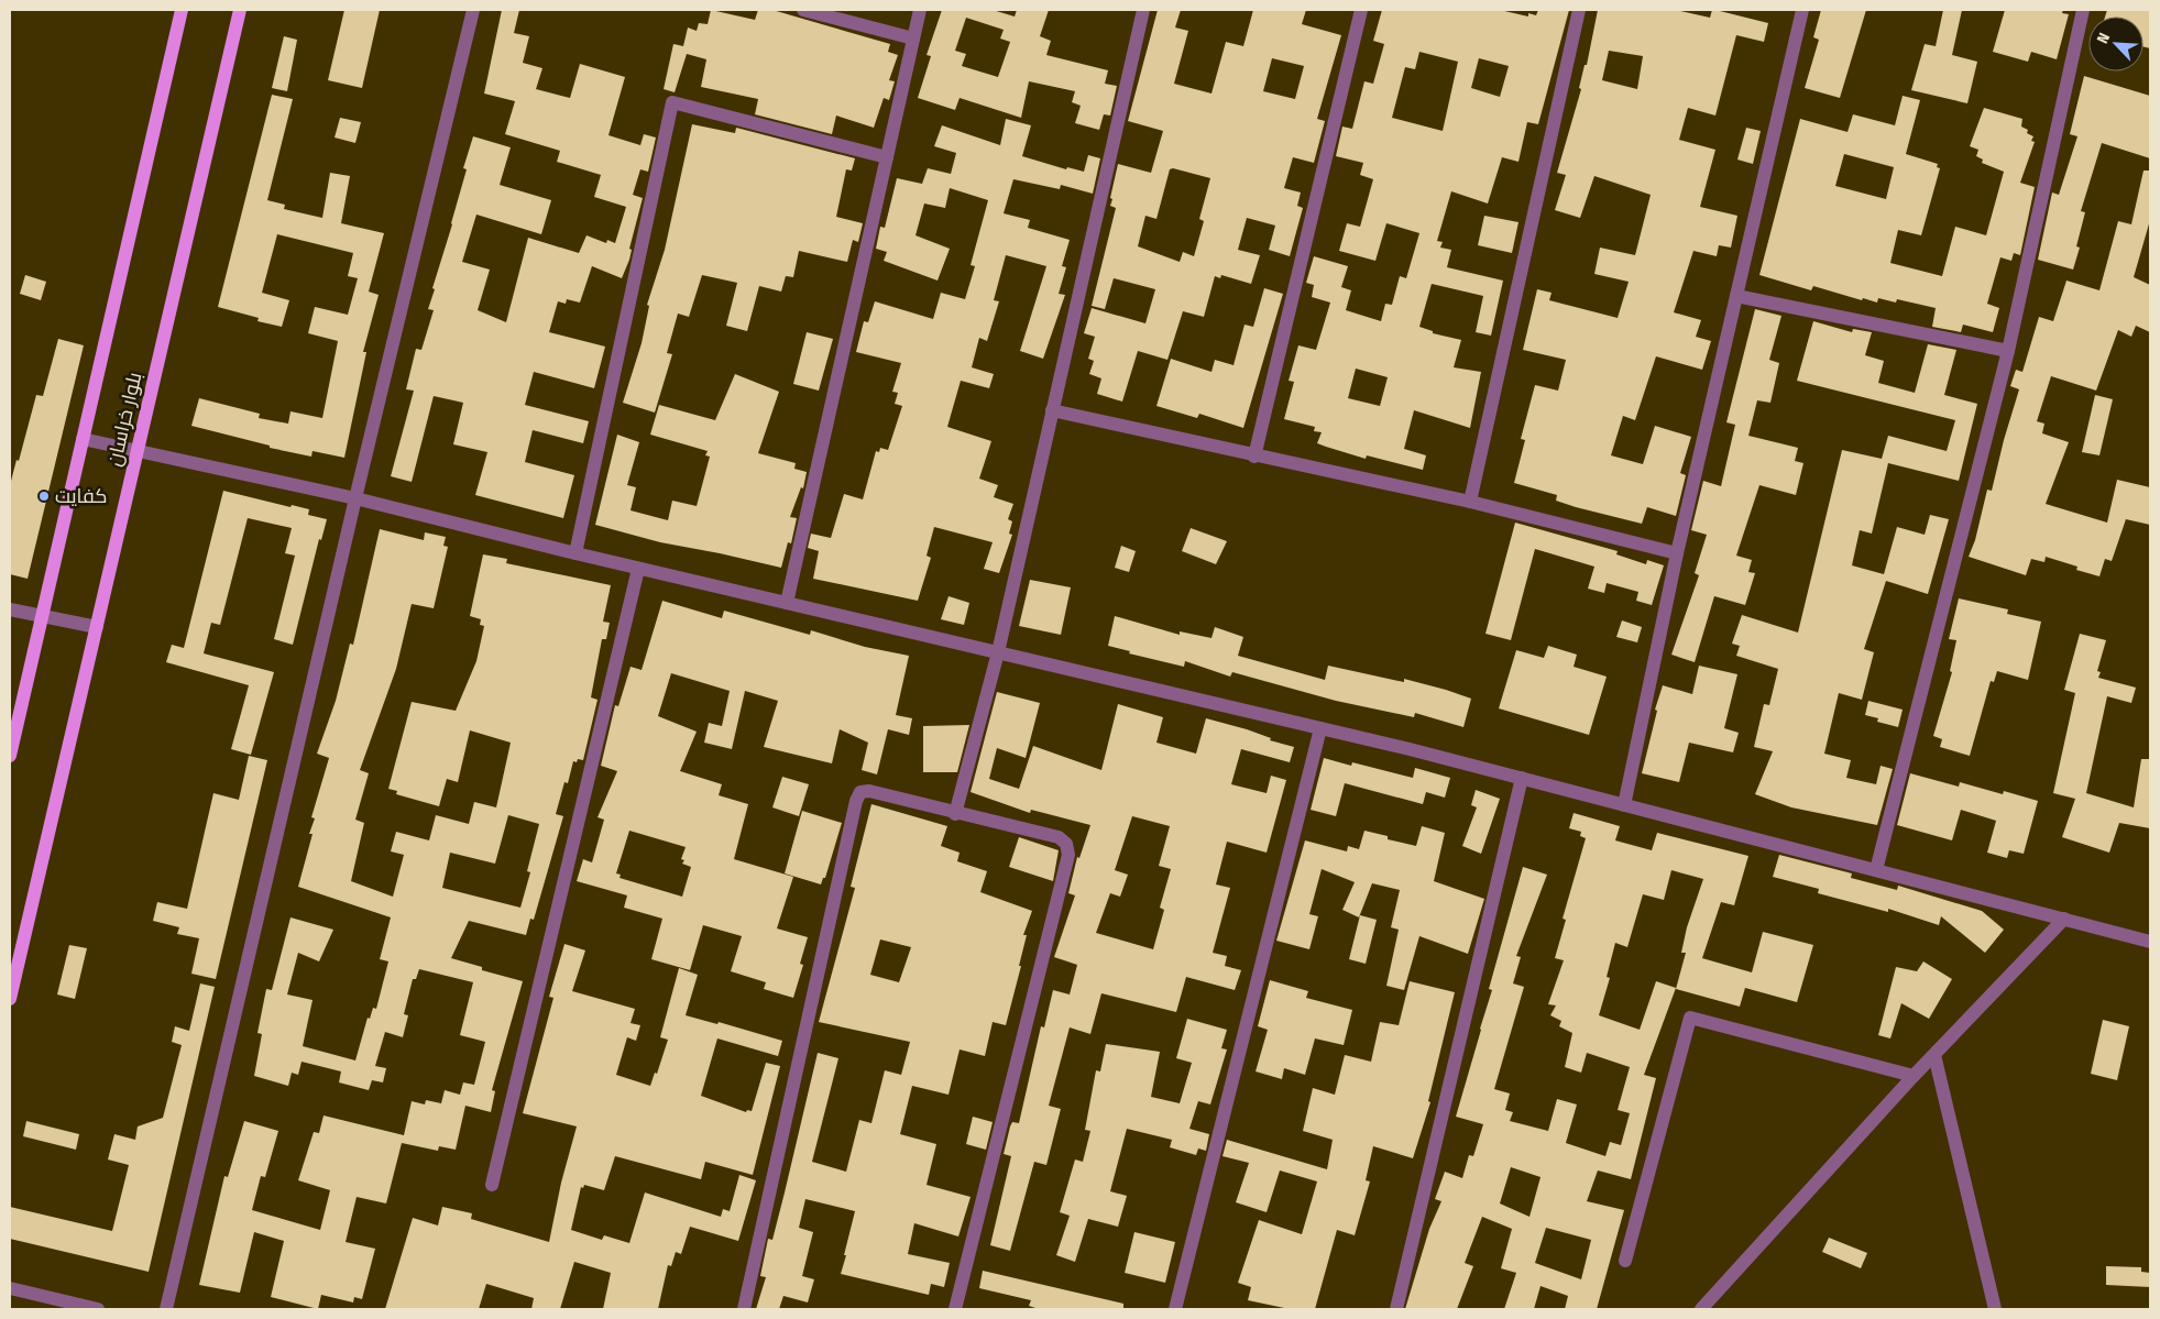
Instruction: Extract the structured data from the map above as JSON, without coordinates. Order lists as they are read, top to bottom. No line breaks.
{"streets":{"main road":["بلوار خراسان"]},"places":["کفایت"],"north":"top left"}
